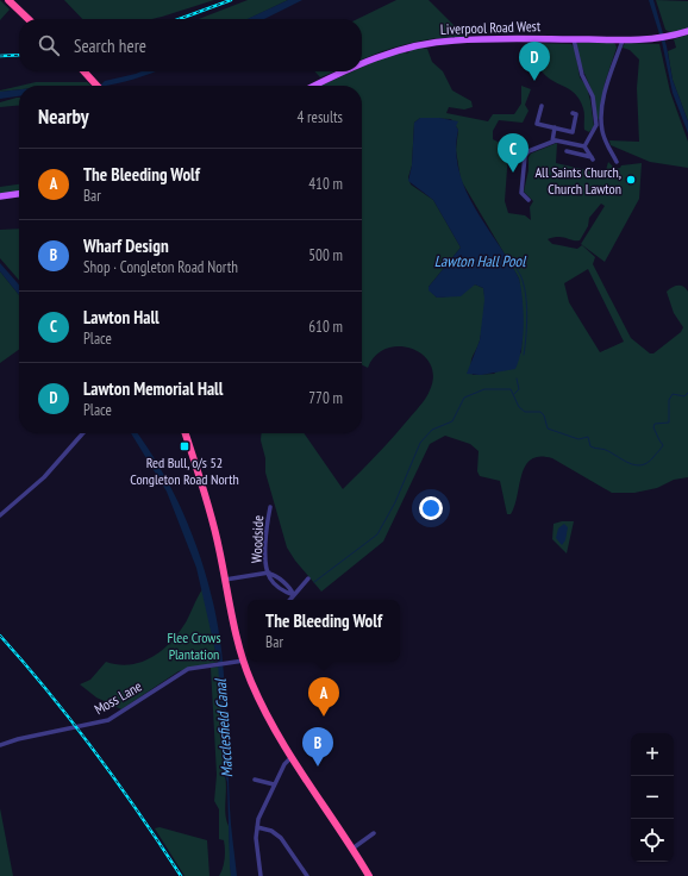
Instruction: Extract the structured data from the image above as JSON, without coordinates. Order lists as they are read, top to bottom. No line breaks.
{"streets":{"main road":["Liverpool Road West"],"street":["Woodside","Moss Lane"]},"water":["Lawton Hall Pool","Macclesfield Canal"],"parks":["Flee Crows Plantation"],"places":{"other":["All Saints Church, Church Lawton"],"transit":["Red Bull, o/s 52 Congleton Road North"]},"page":{"search":"Search here","pins":["D","C","A","B"],"heading":["Nearby","4 results"],"list":[{"mark":"A","name":"The Bleeding Wolf","note":"Bar","value":"410 m"},{"mark":"B","name":"Wharf Design","note":"Shop · Congleton Road North","value":"500 m"},{"mark":"C","name":"Lawton Hall","note":"Place","value":"610 m"},{"mark":"D","name":"Lawton Memorial Hall","note":"Place","value":"770 m"}],"popup":["The Bleeding Wolf","Bar"],"map_buttons":["+","−"]}}
